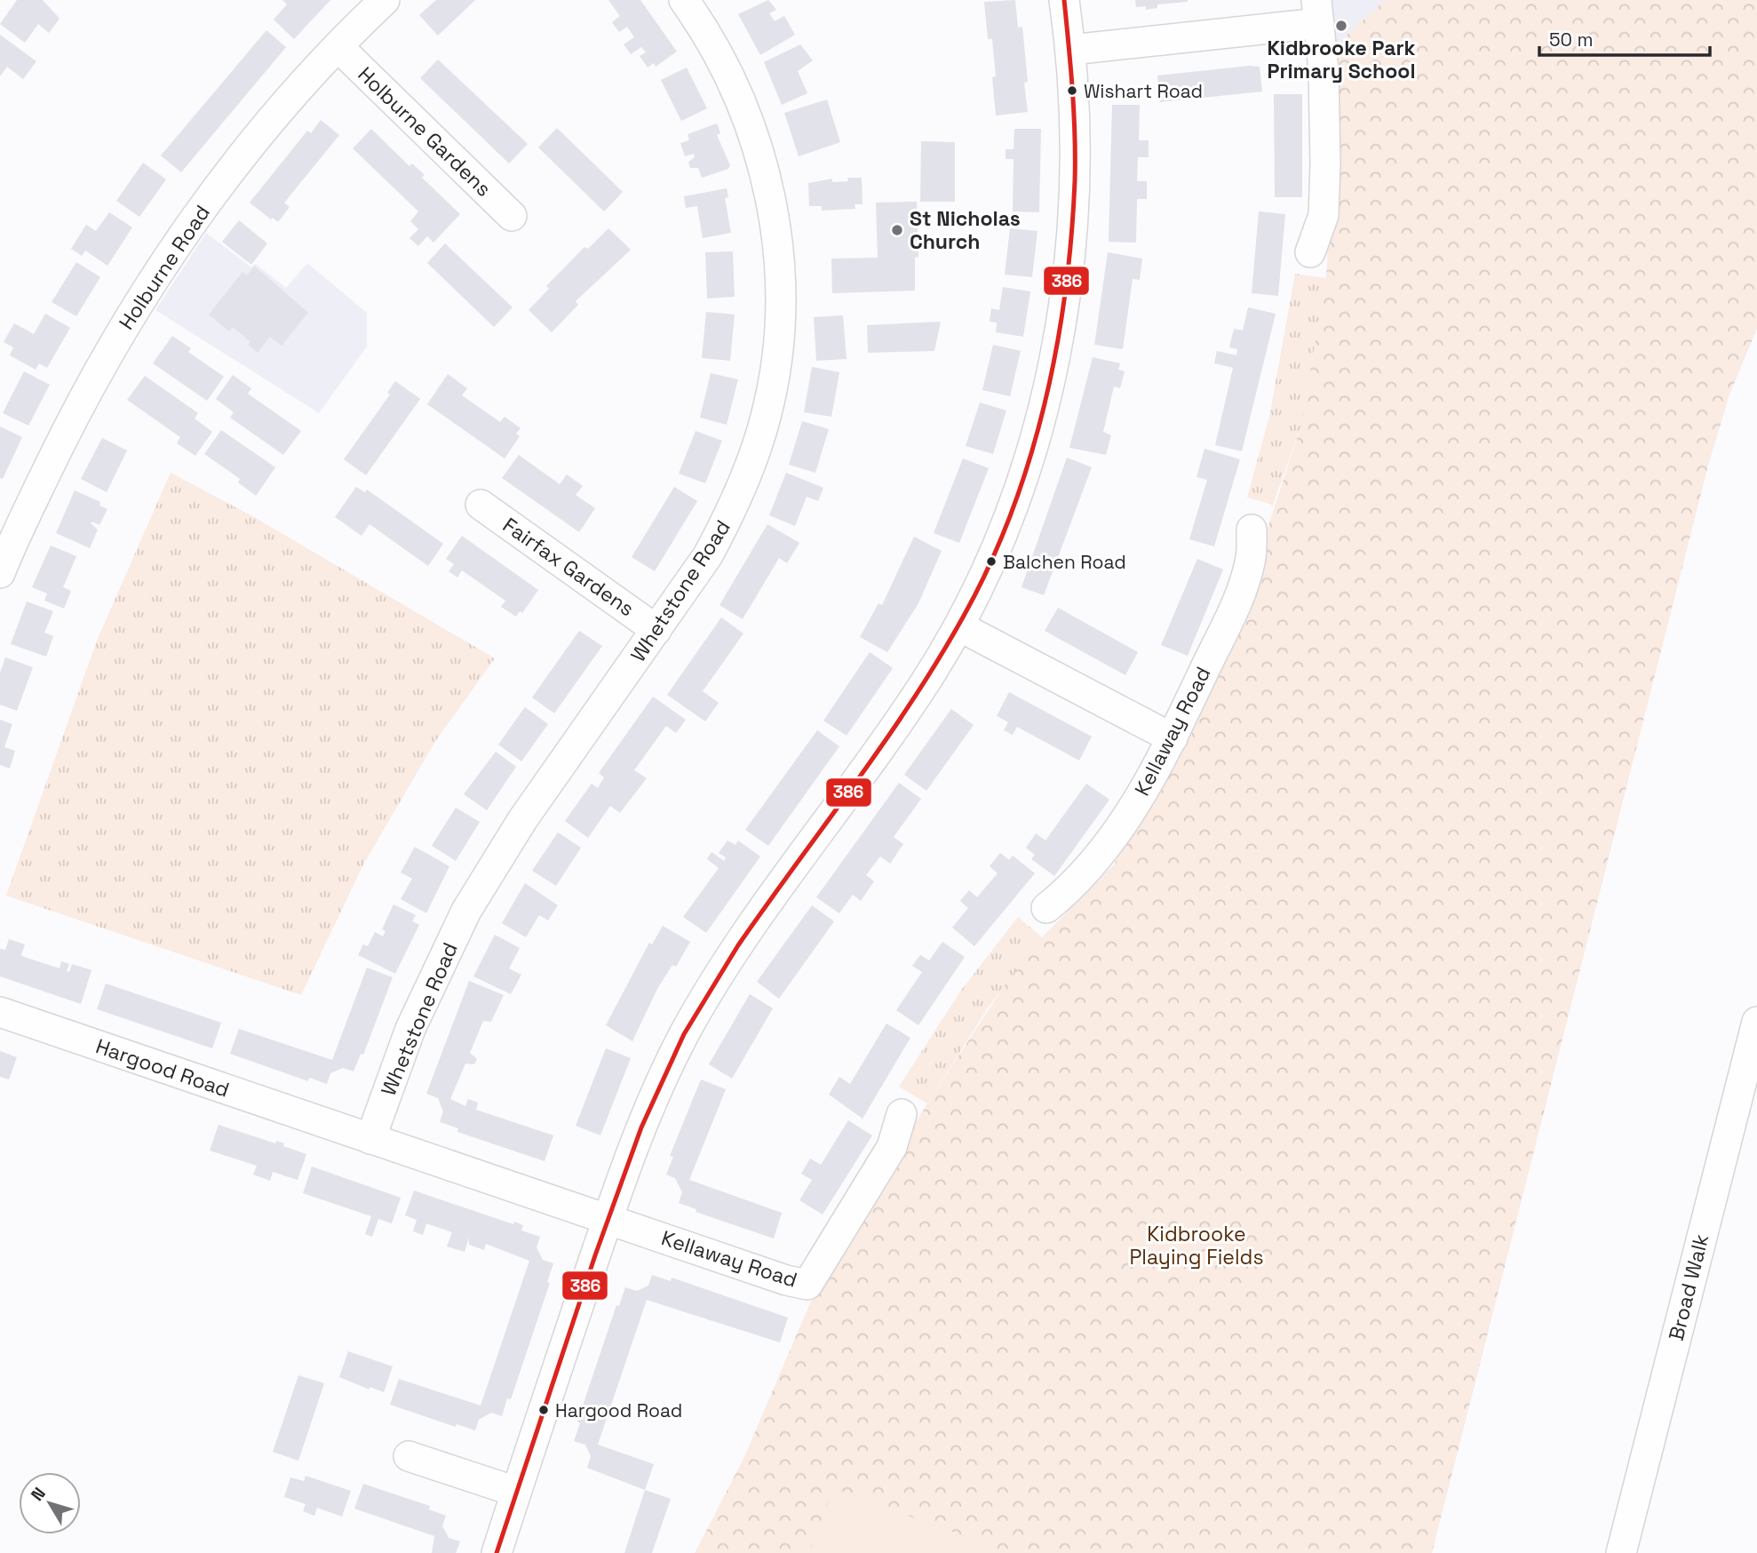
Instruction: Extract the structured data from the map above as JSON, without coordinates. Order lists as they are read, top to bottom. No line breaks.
{"streets":{"street":["Holburne Gardens","Holburne Road","Fairfax Gardens","Whetstone Road","Kellaway Road","Hargood Road","Broad Walk"]},"crossings":[["Holburne Gardens","Holburne Road"],["Fairfax Gardens","Whetstone Road"],["Whetstone Road","Hargood Road"],["Kellaway Road","Hargood Road"]],"parks":["Kidbrooke Playing Fields"],"places":["Kidbrooke Park Primary School","Wishart Road","St Nicholas Church","Balchen Road","Hargood Road"],"lines":["transit line 386"],"scale_bar":"50 m","north":"top left"}
